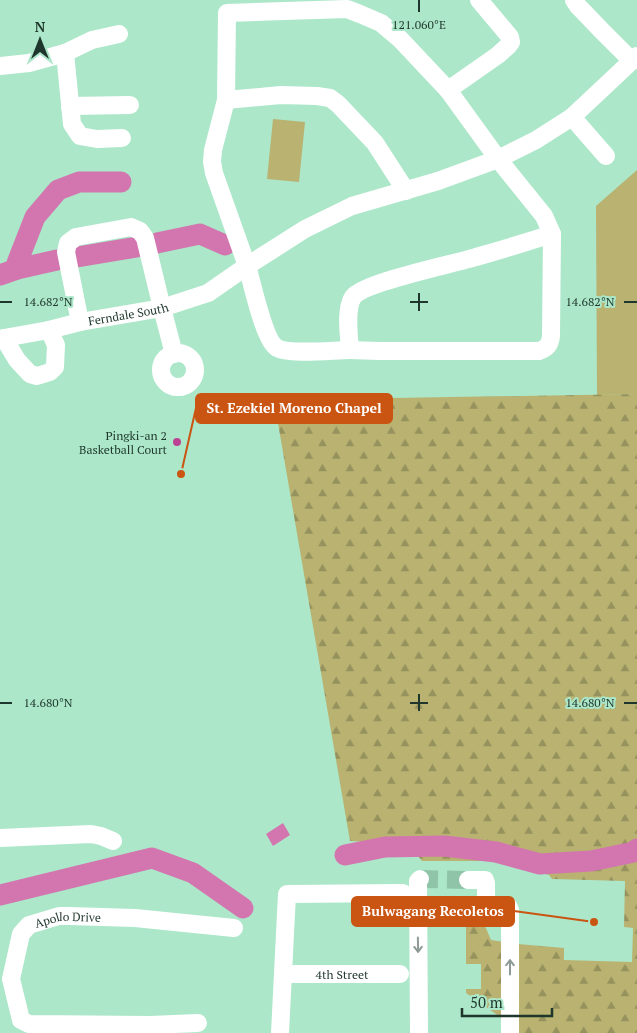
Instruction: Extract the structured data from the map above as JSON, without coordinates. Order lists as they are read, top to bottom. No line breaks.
{"streets":{"street":["Ferndale South","Apollo Drive","4th Street"]},"places":["Pingki-an 2 Basketball Court","St. Ezekiel Moreno Chapel","Bulwagang Recoletos"],"scale_bar":"50 m","north":"top","coordinates":["121.060°E","14.682°N","14.680°N"]}
